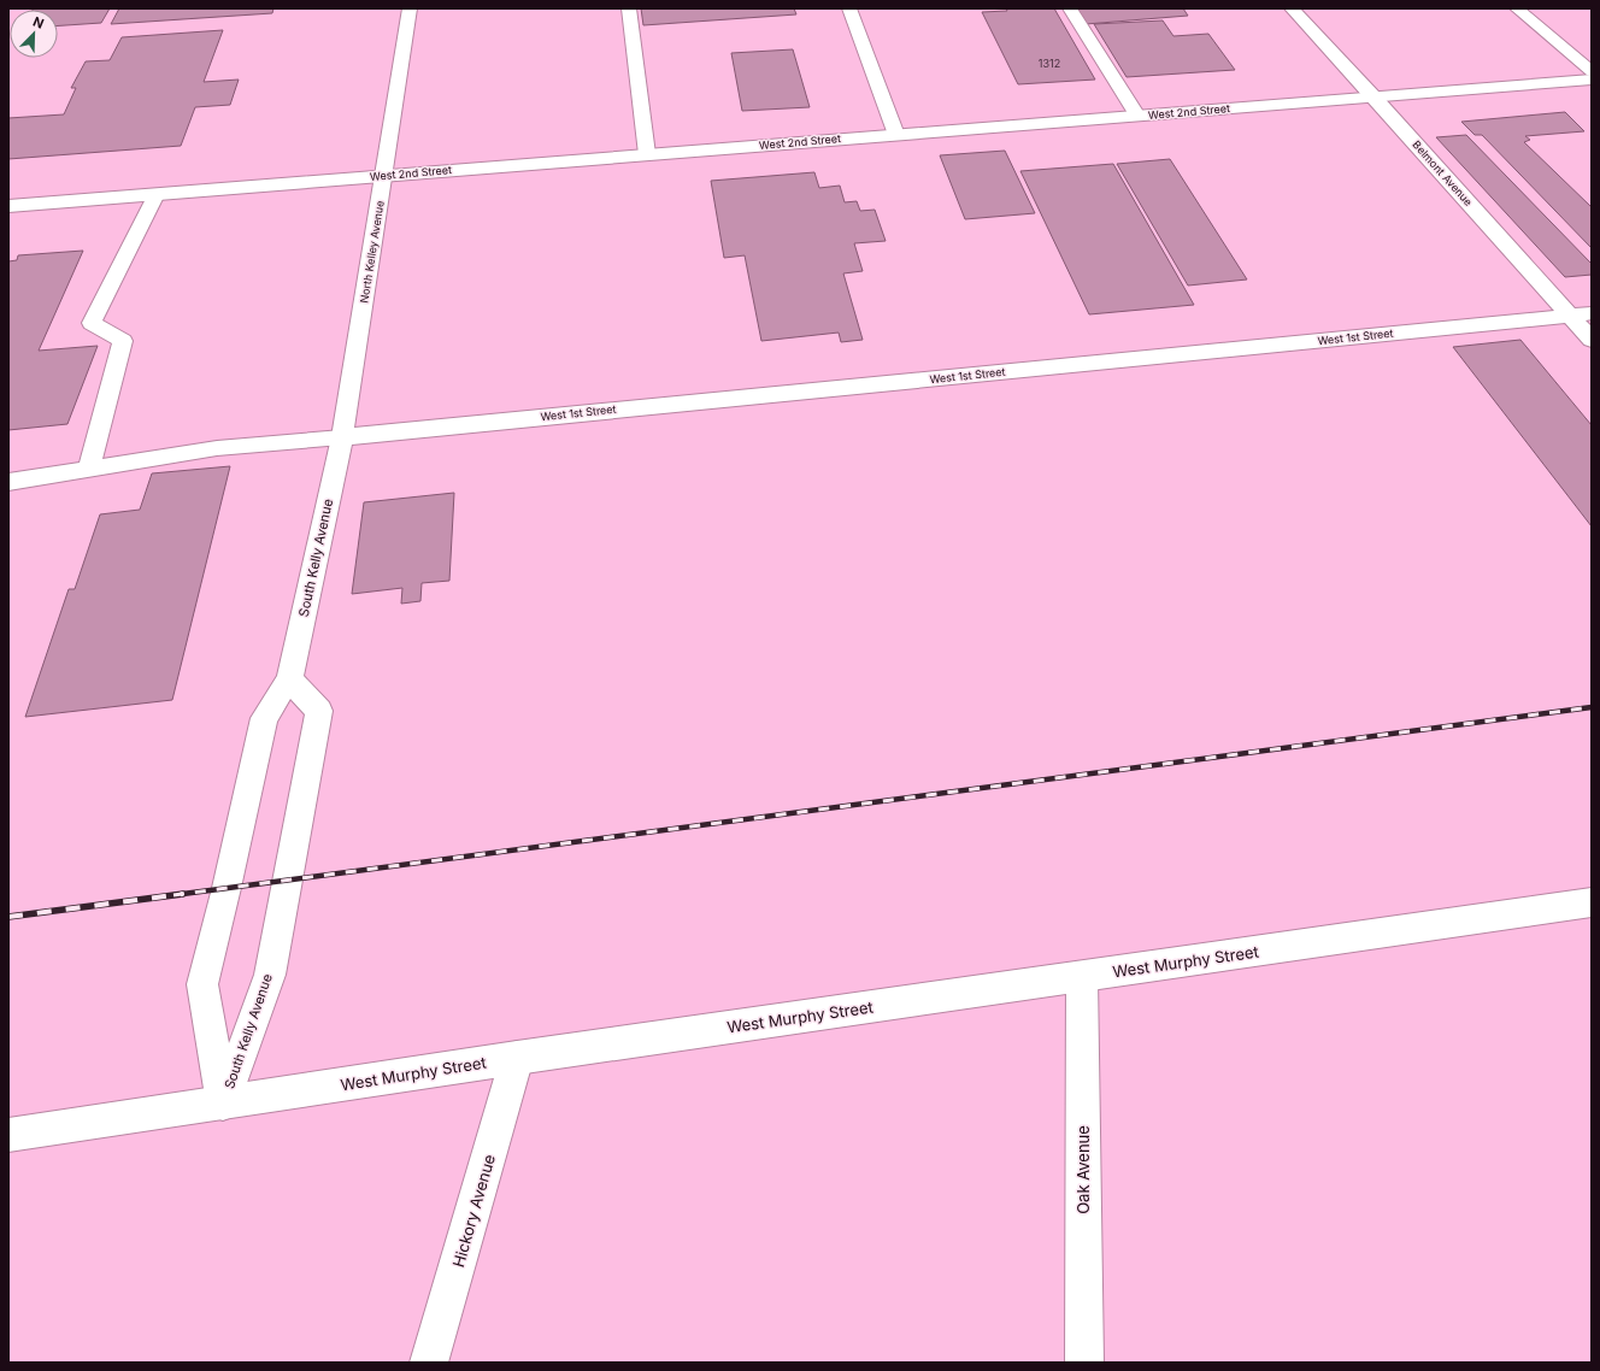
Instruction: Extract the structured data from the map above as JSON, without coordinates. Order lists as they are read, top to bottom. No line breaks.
{"streets":{"street":["West 2nd Street","Belmont Avenue","North Kelley Avenue","West 1st Street","South Kelly Avenue","West Murphy Street","Oak Avenue","Hickory Avenue"]},"crossings":[["West 2nd Street","Belmont Avenue"],["West 2nd Street","North Kelley Avenue"],["Belmont Avenue","West 1st Street"],["North Kelley Avenue","West 1st Street"],["North Kelley Avenue","South Kelly Avenue"],["West 1st Street","South Kelly Avenue"],["South Kelly Avenue","West Murphy Street"],["West Murphy Street","Oak Avenue"],["West Murphy Street","Hickory Avenue"]],"house_numbers":["1312"],"north":"top right"}
